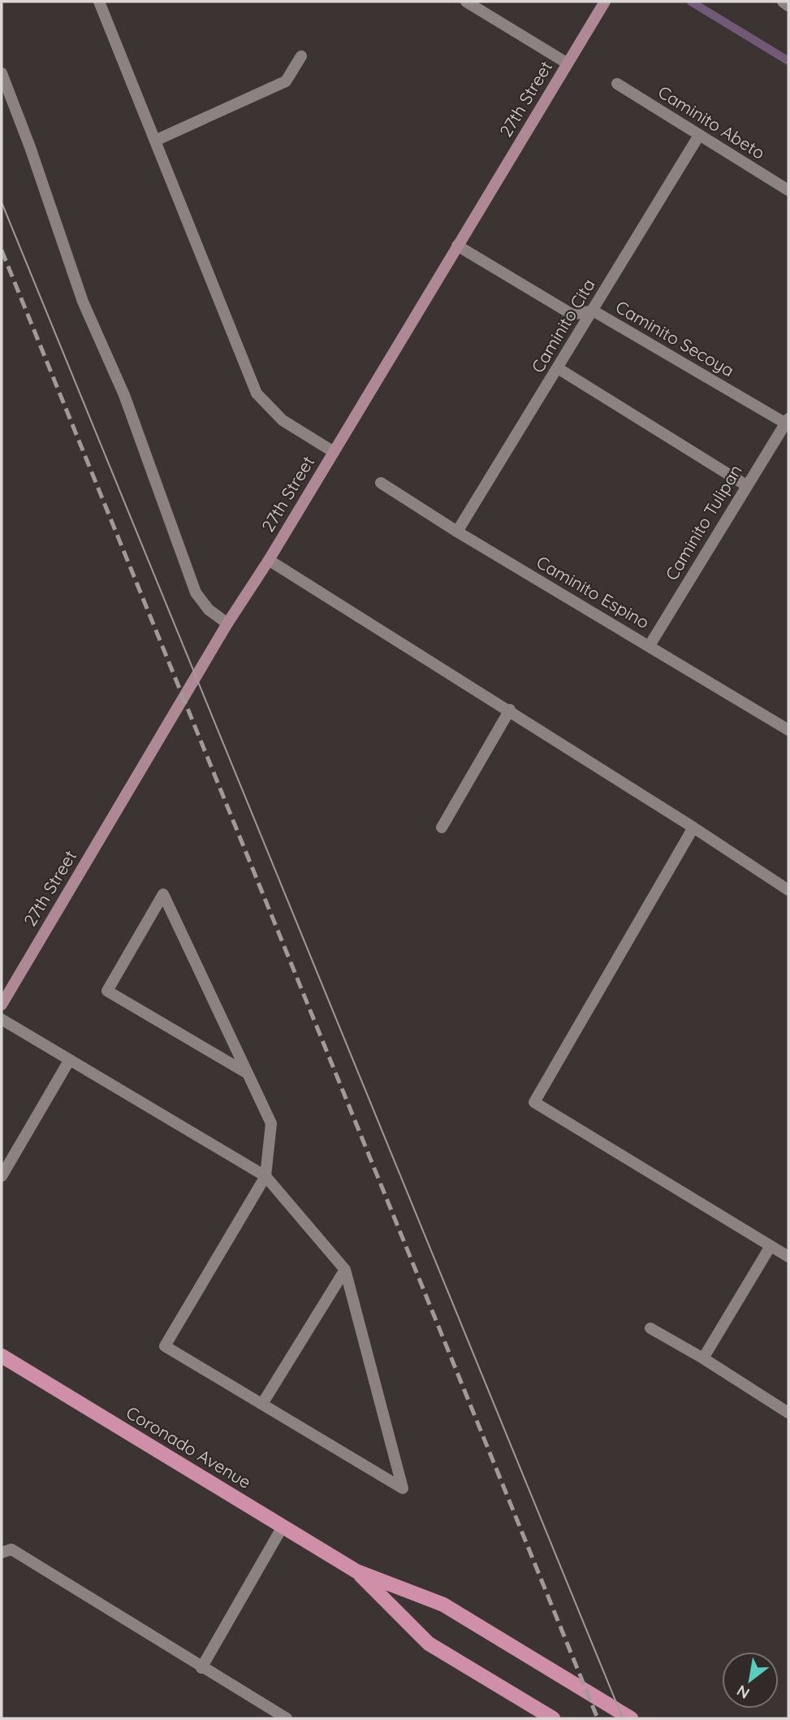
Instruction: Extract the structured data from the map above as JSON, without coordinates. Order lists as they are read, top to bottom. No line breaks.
{"streets":{"main road":["Coronado Avenue"],"street":["27th Street","Caminito Abeto","Caminito Cita","Caminito Secoya","Caminito Tulipan","Caminito Espino"]},"crossings":[["27th Street","Caminito Secoya"],["Caminito Abeto","Caminito Cita"],["Caminito Cita","Caminito Secoya"],["Caminito Cita","Caminito Espino"],["Caminito Secoya","Caminito Tulipan"],["Caminito Tulipan","Caminito Espino"]],"north":"bottom left"}
